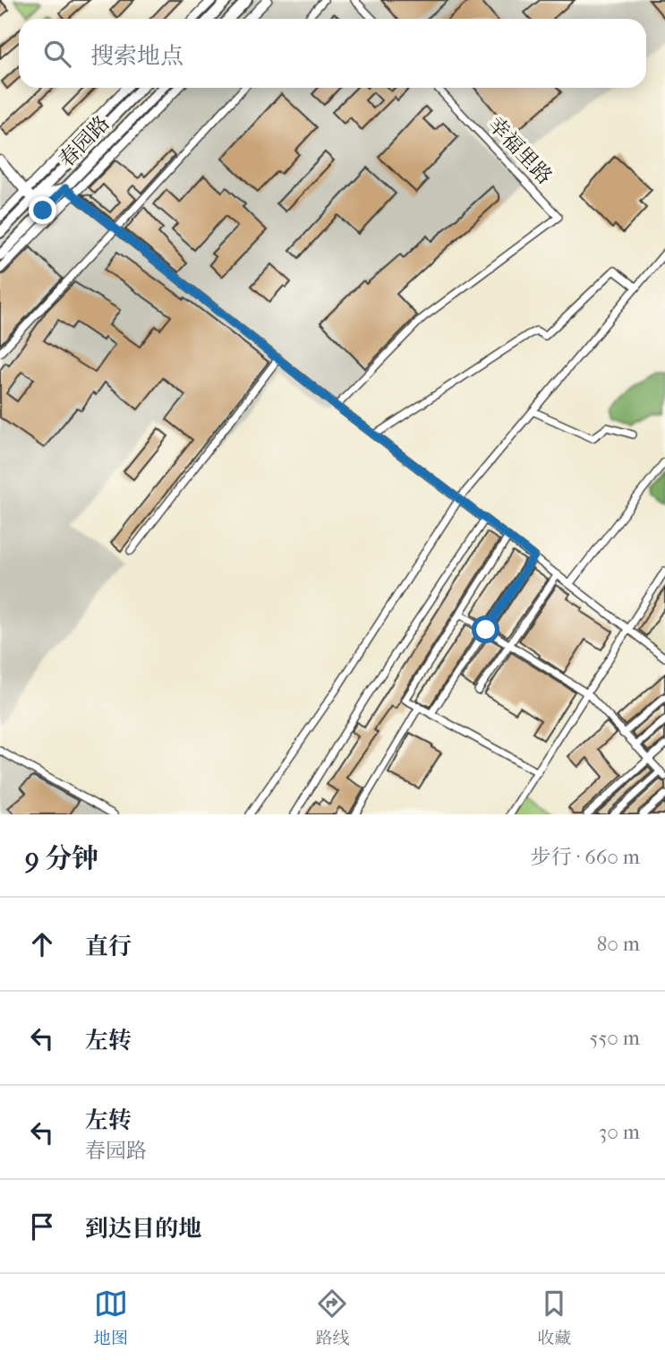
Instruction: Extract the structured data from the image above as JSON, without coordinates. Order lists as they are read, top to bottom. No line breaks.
{"streets":{"main road":["春园路"],"street":["幸福里路"]},"page":{"search":"搜索地点","heading":["9 分钟","步行 · 660 m"],"list":[["直行","80 m"],["左转","550 m"],["左转","春园路","30 m"],"到达目的地"],"nav":["地图","路线","收藏"]}}
